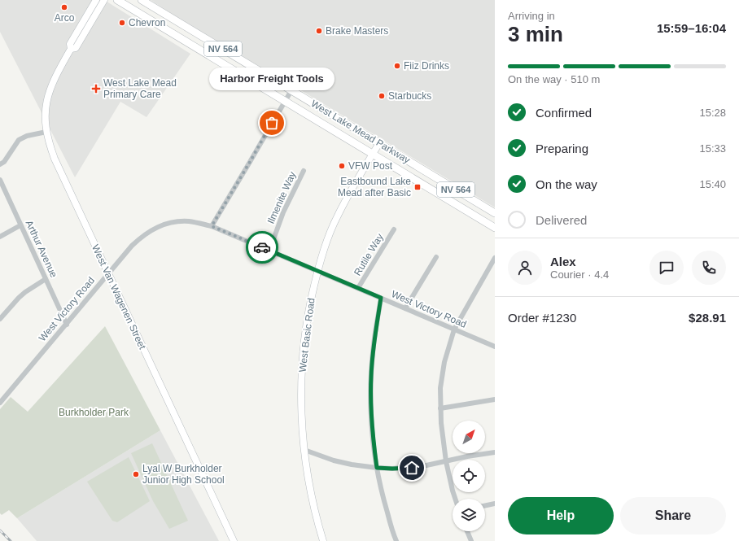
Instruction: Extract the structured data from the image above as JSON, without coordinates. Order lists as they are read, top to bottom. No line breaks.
{"streets":{"main road":["NV 564","West Lake Mead Parkway","West Van Wagenen Street","West Basic Road"],"street":["Ilmenite Way","Arthur Avenue","Rutile Way","West Victory Road"]},"crossings":[["West Lake Mead Parkway","West Basic Road"],["Ilmenite Way","West Victory Road"],["Arthur Avenue","West Victory Road"],["Rutile Way","West Victory Road"],["West Van Wagenen Street","West Victory Road"],["West Victory Road","West Basic Road"]],"parks":["Burkholder Park"],"places":{"other":["Arco","Chevron","Brake Masters","Fiiz Drinks","Starbucks","Harbor Freight Tools","VFW Post","Lyal W Burkholder Junior High School"],"health":["West Lake Mead Primary Care"],"transit":["Eastbound Lake Mead after Basic"]},"north":"top right","page":{"heading":["3 min","Arriving in","15:59–16:04"],"panel":["Alex","Courier · 4.4","Order #1230","$28.91"],"bar":"On the way · 510 m","bubble":"Harbor Freight Tools","list":[["Confirmed","15:28"],["Preparing","15:33"],["On the way","15:40"],"Delivered"],"buttons":["Help","Share"]}}
